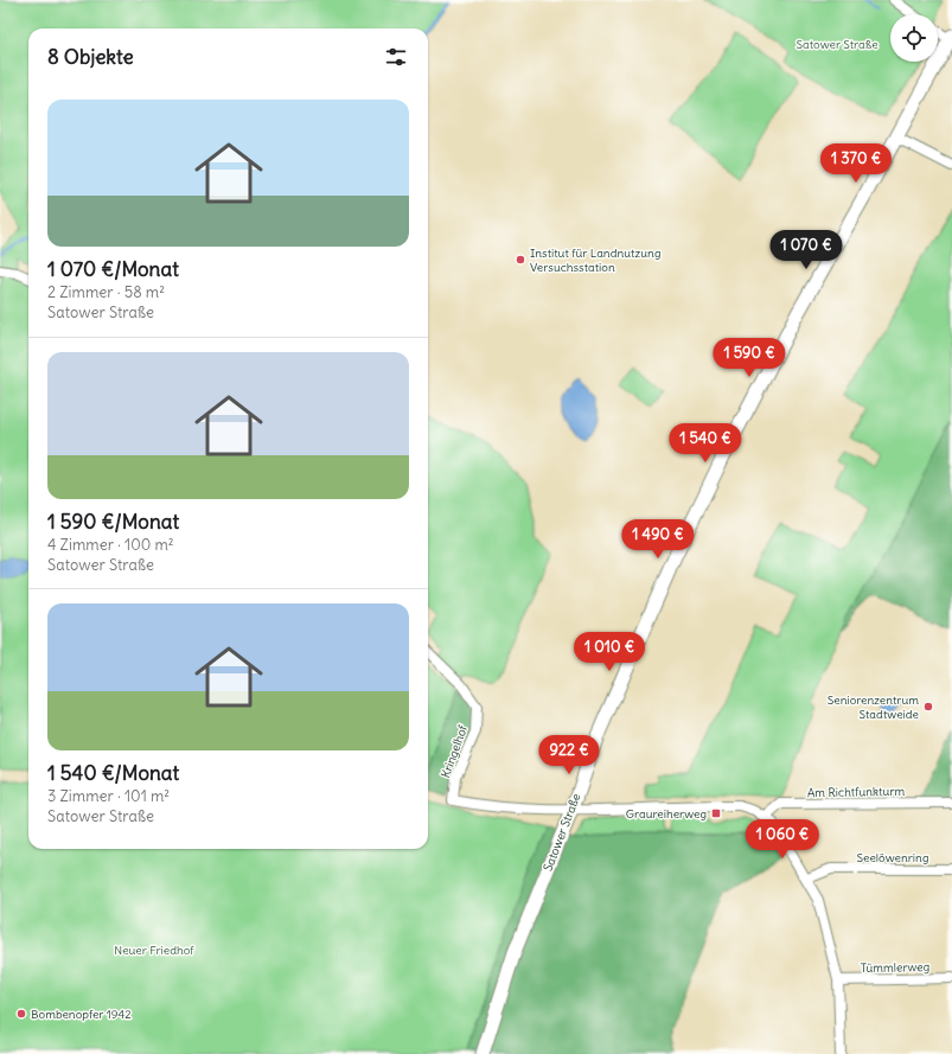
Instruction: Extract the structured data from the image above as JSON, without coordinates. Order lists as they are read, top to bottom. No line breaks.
{"streets":{"main road":["Satower Straße"],"street":["Kringelhof","Am Richtfunkturm","Seelöwenring","Tümmlerweg"]},"crossings":[["Kringelhof","Satower Straße"]],"parks":["Satower Straße","Neuer Friedhof"],"places":{"other":["Institut für Landnutzung Versuchsstation","Seniorenzentrum Stadtweide","Bombenopfer 1942"],"transit":["Graureiherweg"]},"page":{"heading":"8 Objekte","list":[{"name":"1 070 €/Monat","note":"2 Zimmer · 58 m² · Satower Straße"},{"name":"1 590 €/Monat","note":"4 Zimmer · 100 m² · Satower Straße"},{"name":"1 540 €/Monat","note":"3 Zimmer · 101 m² · Satower Straße"}],"price":["1 370 €","1 070 €","1 590 €","1 540 €","1 490 €","1 010 €","922 €","1 060 €"]}}
